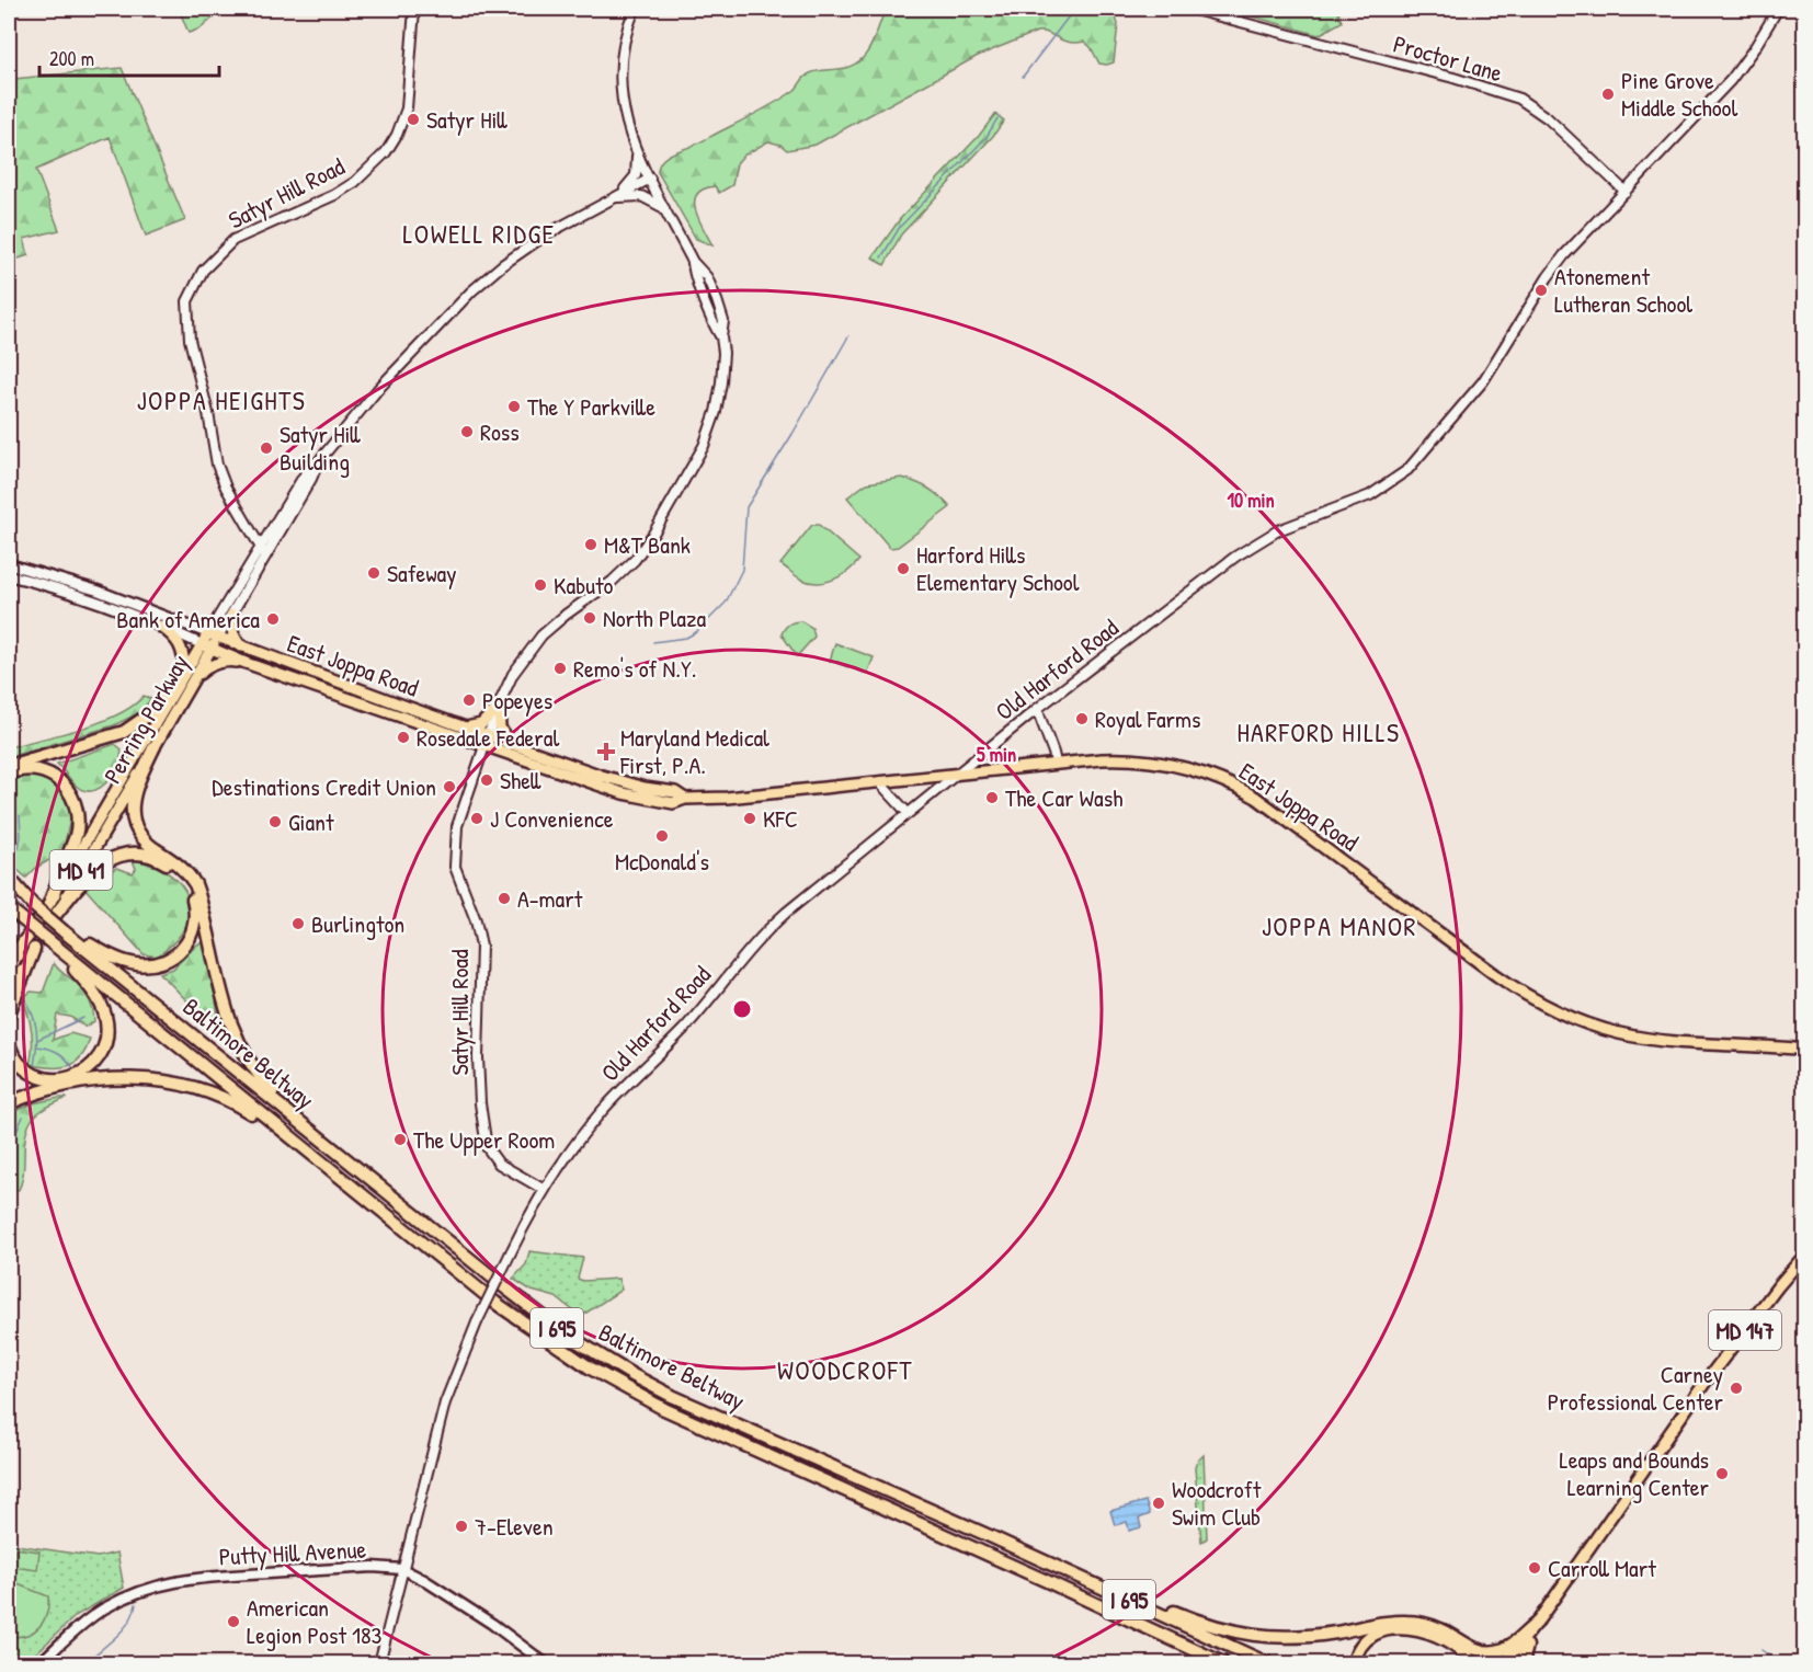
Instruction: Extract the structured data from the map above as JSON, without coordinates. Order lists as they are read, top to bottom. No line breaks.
{"streets":{"highway":["Baltimore Beltway","I 695"],"main road":["East Joppa Road","Perring Parkway","MD 41","MD 147","Putty Hill Avenue"],"street":["Proctor Lane","Satyr Hill Road","Old Harford Road"]},"crossings":[["Proctor Lane","Old Harford Road"],["Satyr Hill Road","East Joppa Road"],["Satyr Hill Road","Old Harford Road"],["Satyr Hill Road","Perring Parkway"],["East Joppa Road","Old Harford Road"],["East Joppa Road","Perring Parkway"],["Old Harford Road","Putty Hill Avenue"]],"districts":["LOWELL RIDGE","JOPPA HEIGHTS","HARFORD HILLS","JOPPA MANOR","WOODCROFT"],"places":{"other":["Pine Grove Middle School","Satyr Hill","Atonement Lutheran School","The Y Parkville","Ross","Satyr Hill Building","M&T Bank","Harford Hills Elementary School","Safeway","Kabuto","North Plaza","Bank of America","Remo's of N.Y.","Popeyes","Royal Farms","Rosedale Federal","Shell","Destinations Credit Union","The Car Wash","J Convenience","KFC","Giant","McDonald's","A-mart","Burlington","The Upper Room","Carney Professional Center","Leaps and Bounds Learning Center","Woodcroft Swim Club","7-Eleven","Carroll Mart","American Legion Post 183"],"health":["Maryland Medical First, P.A."]},"scale_bar":"200 m","rings":["10 min","5 min"]}
